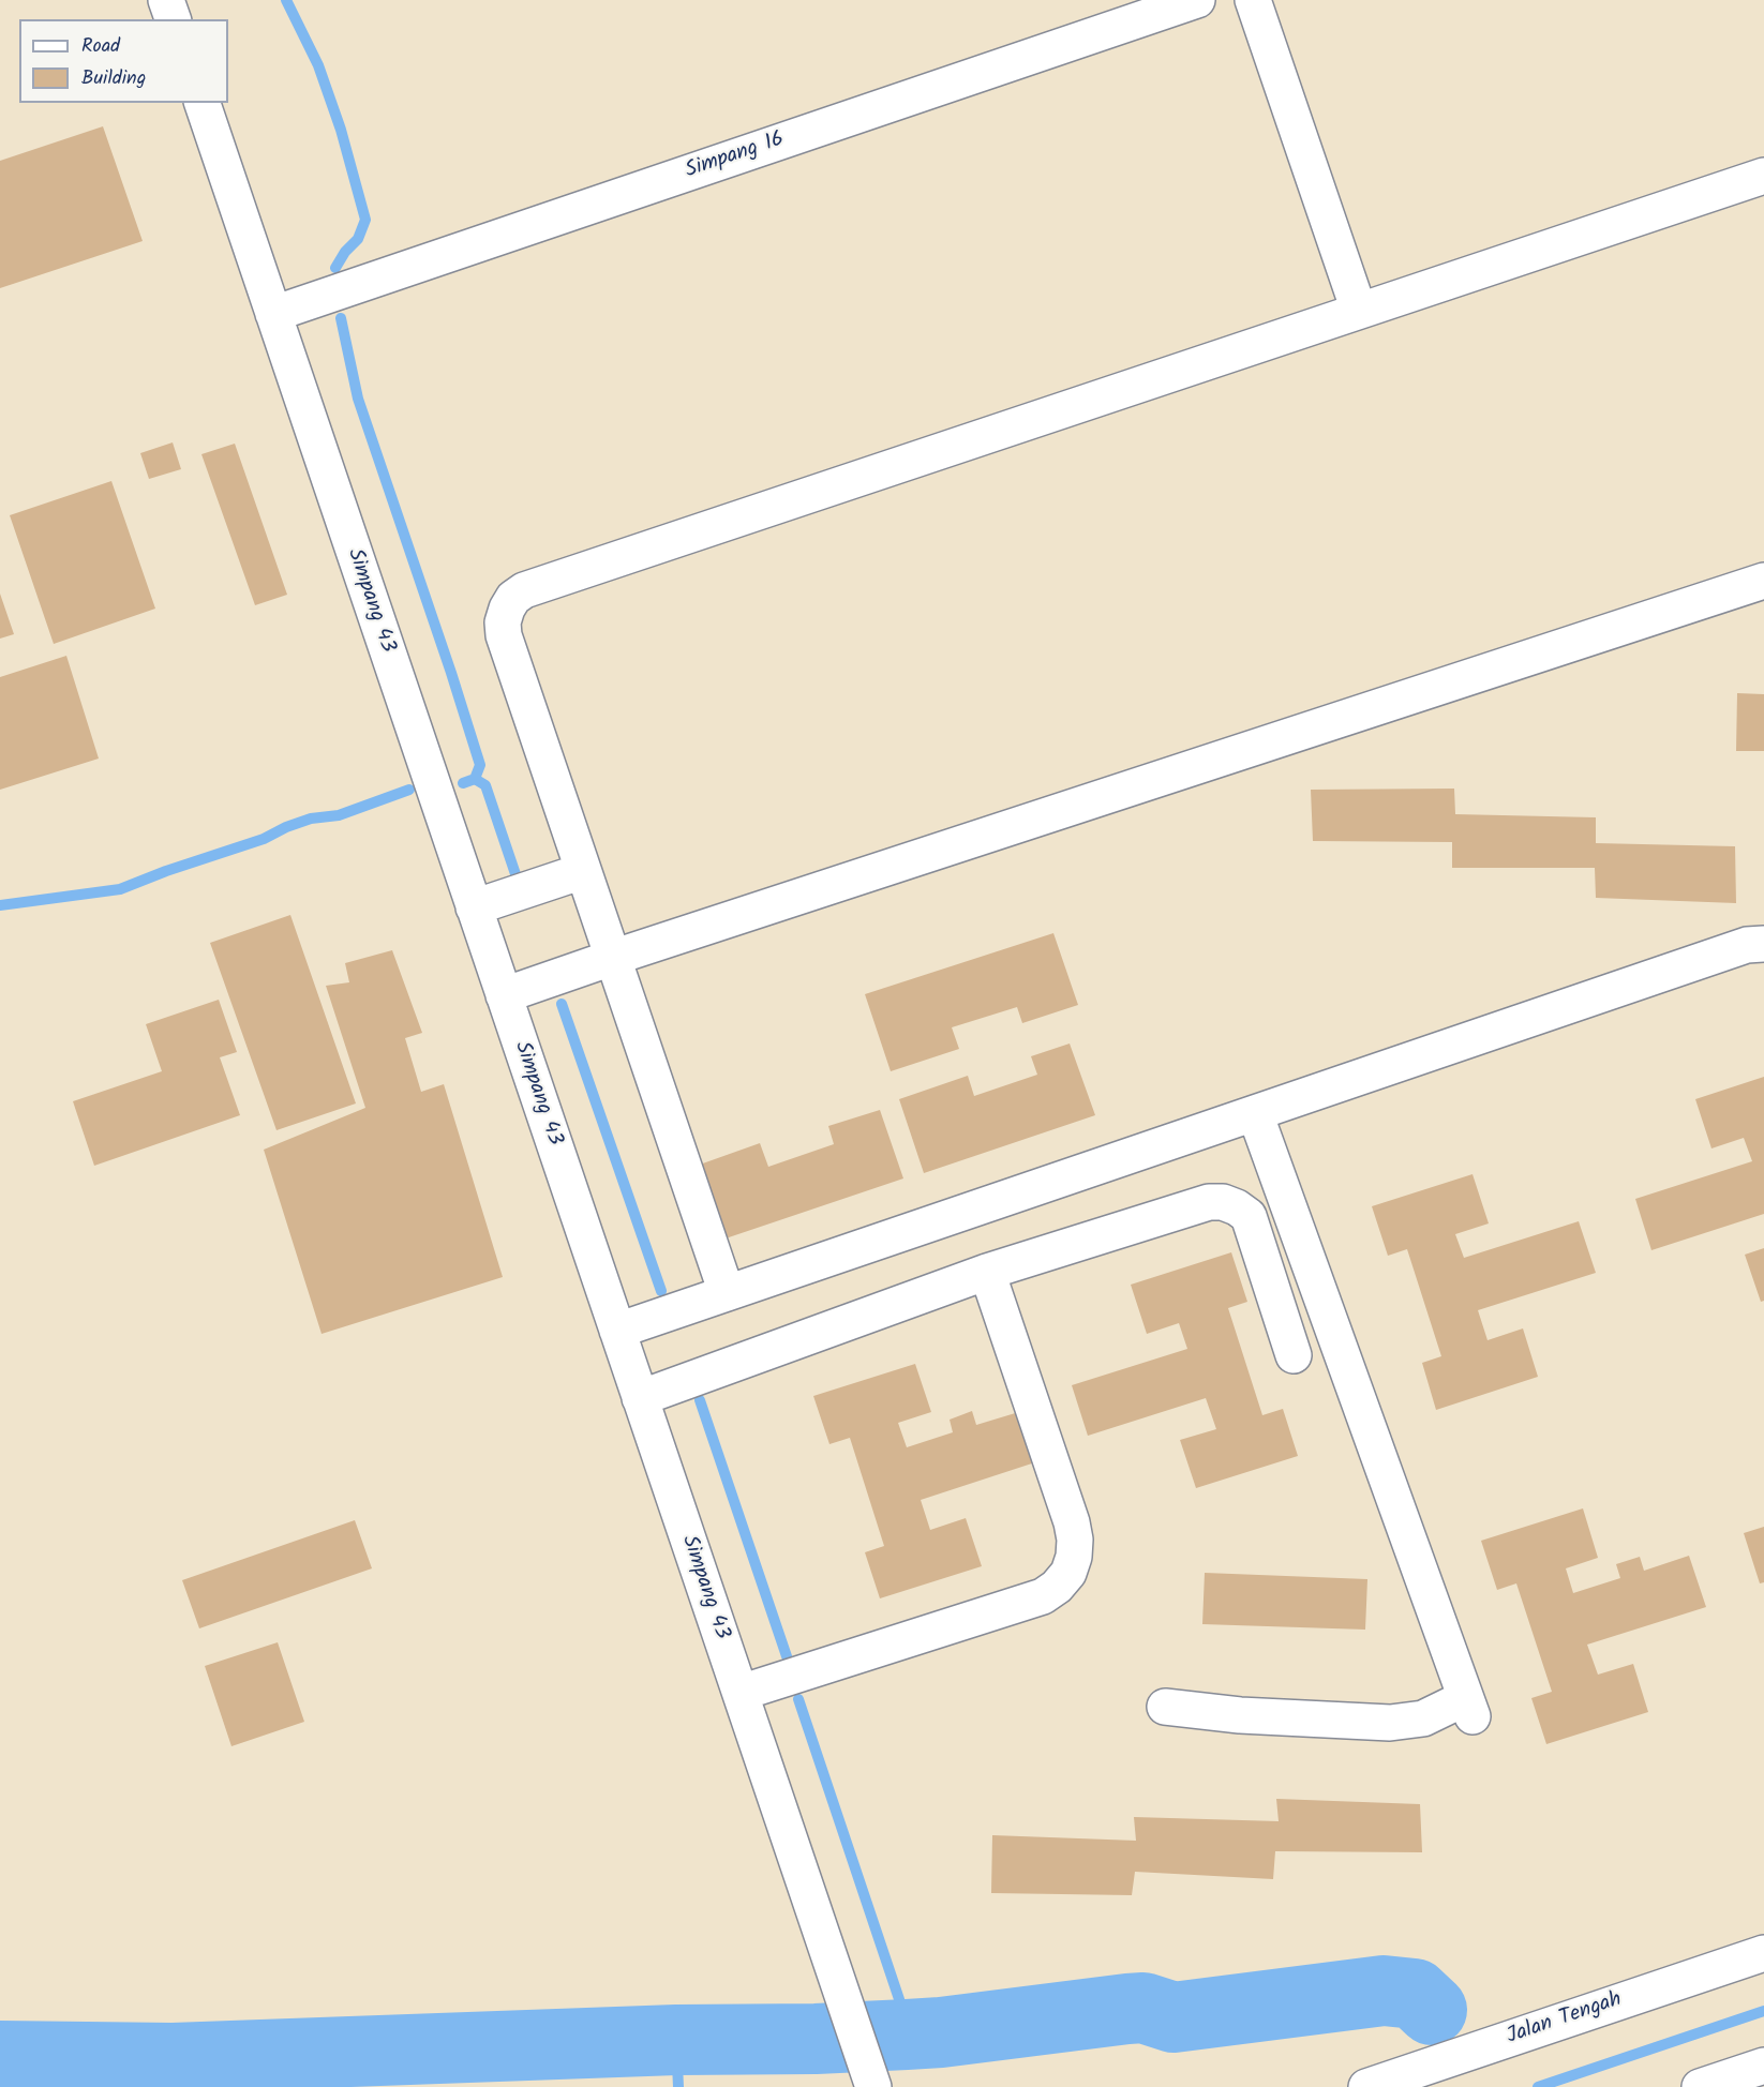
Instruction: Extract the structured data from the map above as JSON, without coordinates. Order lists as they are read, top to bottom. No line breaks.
{"streets":{"street":["Simpang 16","Simpang 43","Jalan Tengah"]},"crossings":[["Simpang 16","Simpang 43"]],"legend":["Road","Building"]}
